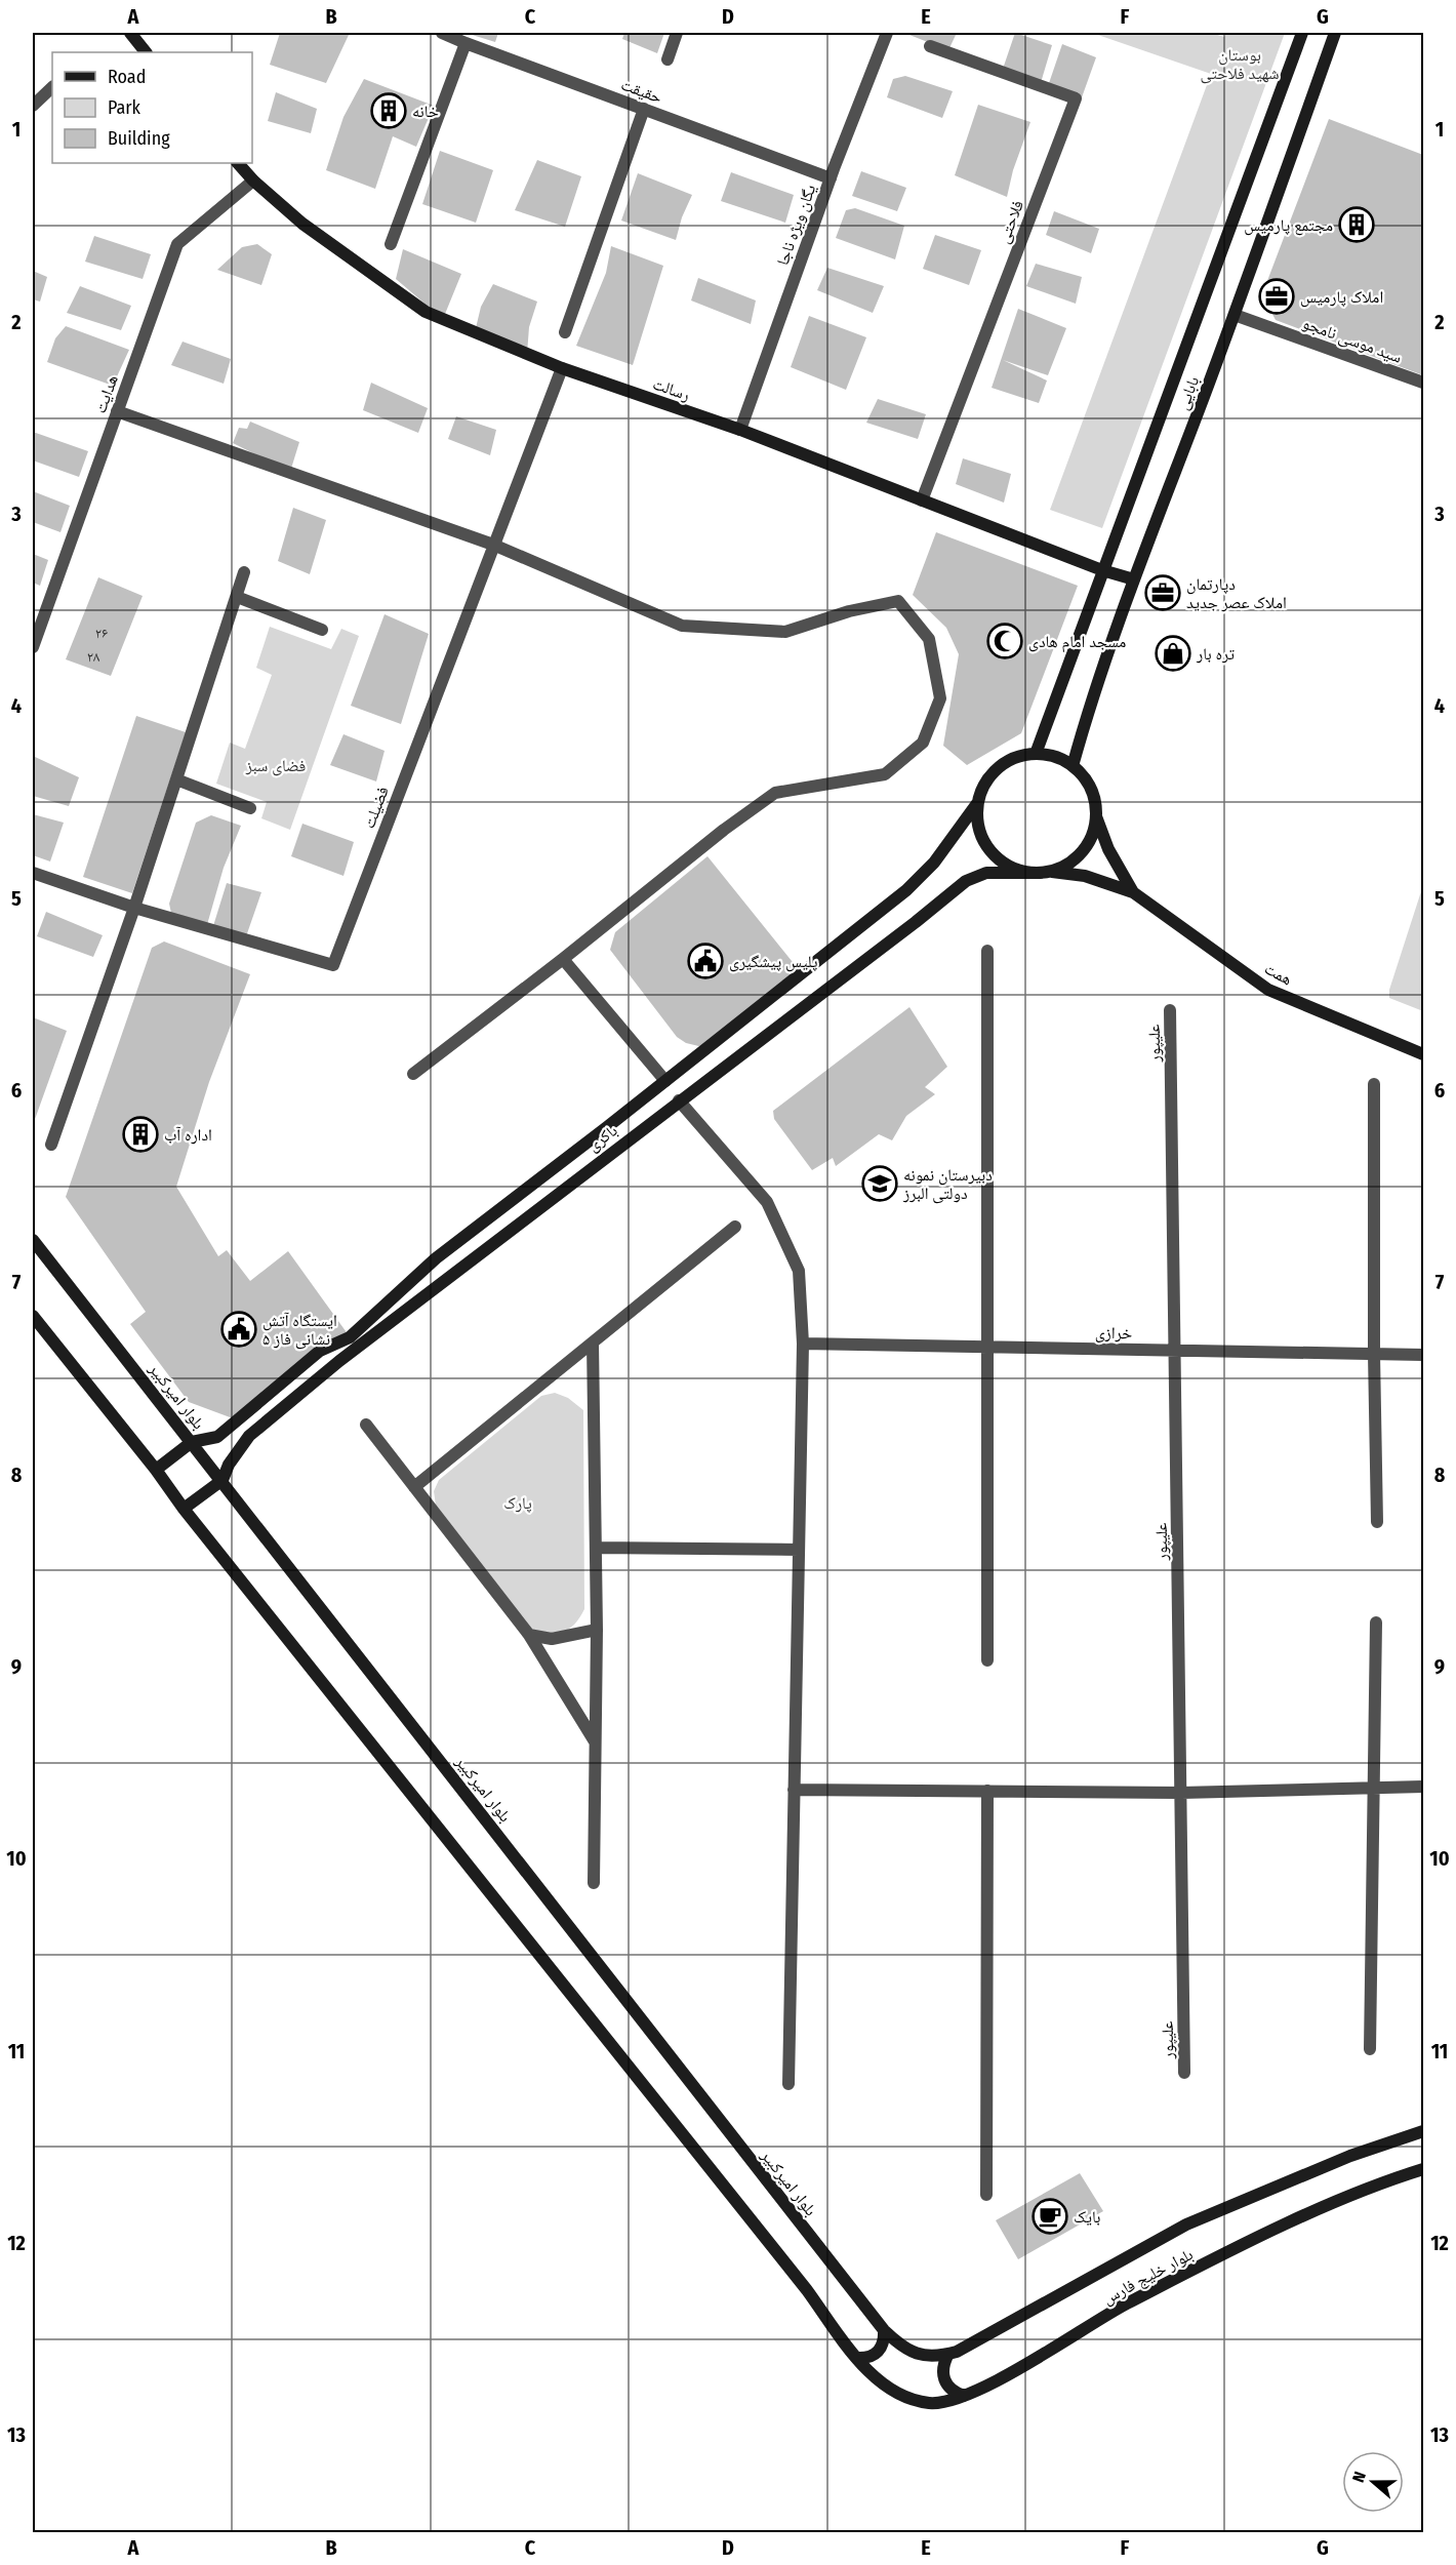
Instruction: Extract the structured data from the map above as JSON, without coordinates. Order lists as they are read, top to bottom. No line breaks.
{"streets":{"street":["حقیقت","فلاحتی","یگان ویژه ناجا","سید موسی نامجو","رسالت","بابایی","هدایت","فضیلت","همت","علیپور","باکری","خرازی","بلوار امیرکبیر","بلوار خلیج فارس"]},"crossings":[["حقیقت","یگان ویژه ناجا"],["فلاحتی","رسالت"],["یگان ویژه ناجا","رسالت"],["سید موسی نامجو","بابایی"],["رسالت","بابایی"],["رسالت","هدایت"],["رسالت","فضیلت"],["بابایی","باکری"],["علیپور","خرازی"],["باکری","بلوار امیرکبیر"],["بلوار امیرکبیر","بلوار خلیج فارس"]],"parks":["بوستان شهید فلاحتی","فضای سبز","پارک"],"places":{"building":["خانه","مجتمع پارمیس","اداره آب"],"office":["املاک پارمیس","دپارتمان املاک عصر جدید"],"mosque":["مسجد امام هادی"],"shop":["تره بار"],"public building":["پلیس پیشگیری","ایستگاه آتش نشانی فاز ۵"],"school or university":["دبیرستان نمونه دولتی البرز"],"cafe":["بایک"]},"house_numbers":["۲۶","۲۸"],"legend":["Road","Park","Building"],"north":"left","grid":{"columns":["A","B","C","D","E","F","G"],"rows":["1","2","3","4","5","6","7","8","9","10","11","12","13"]}}
